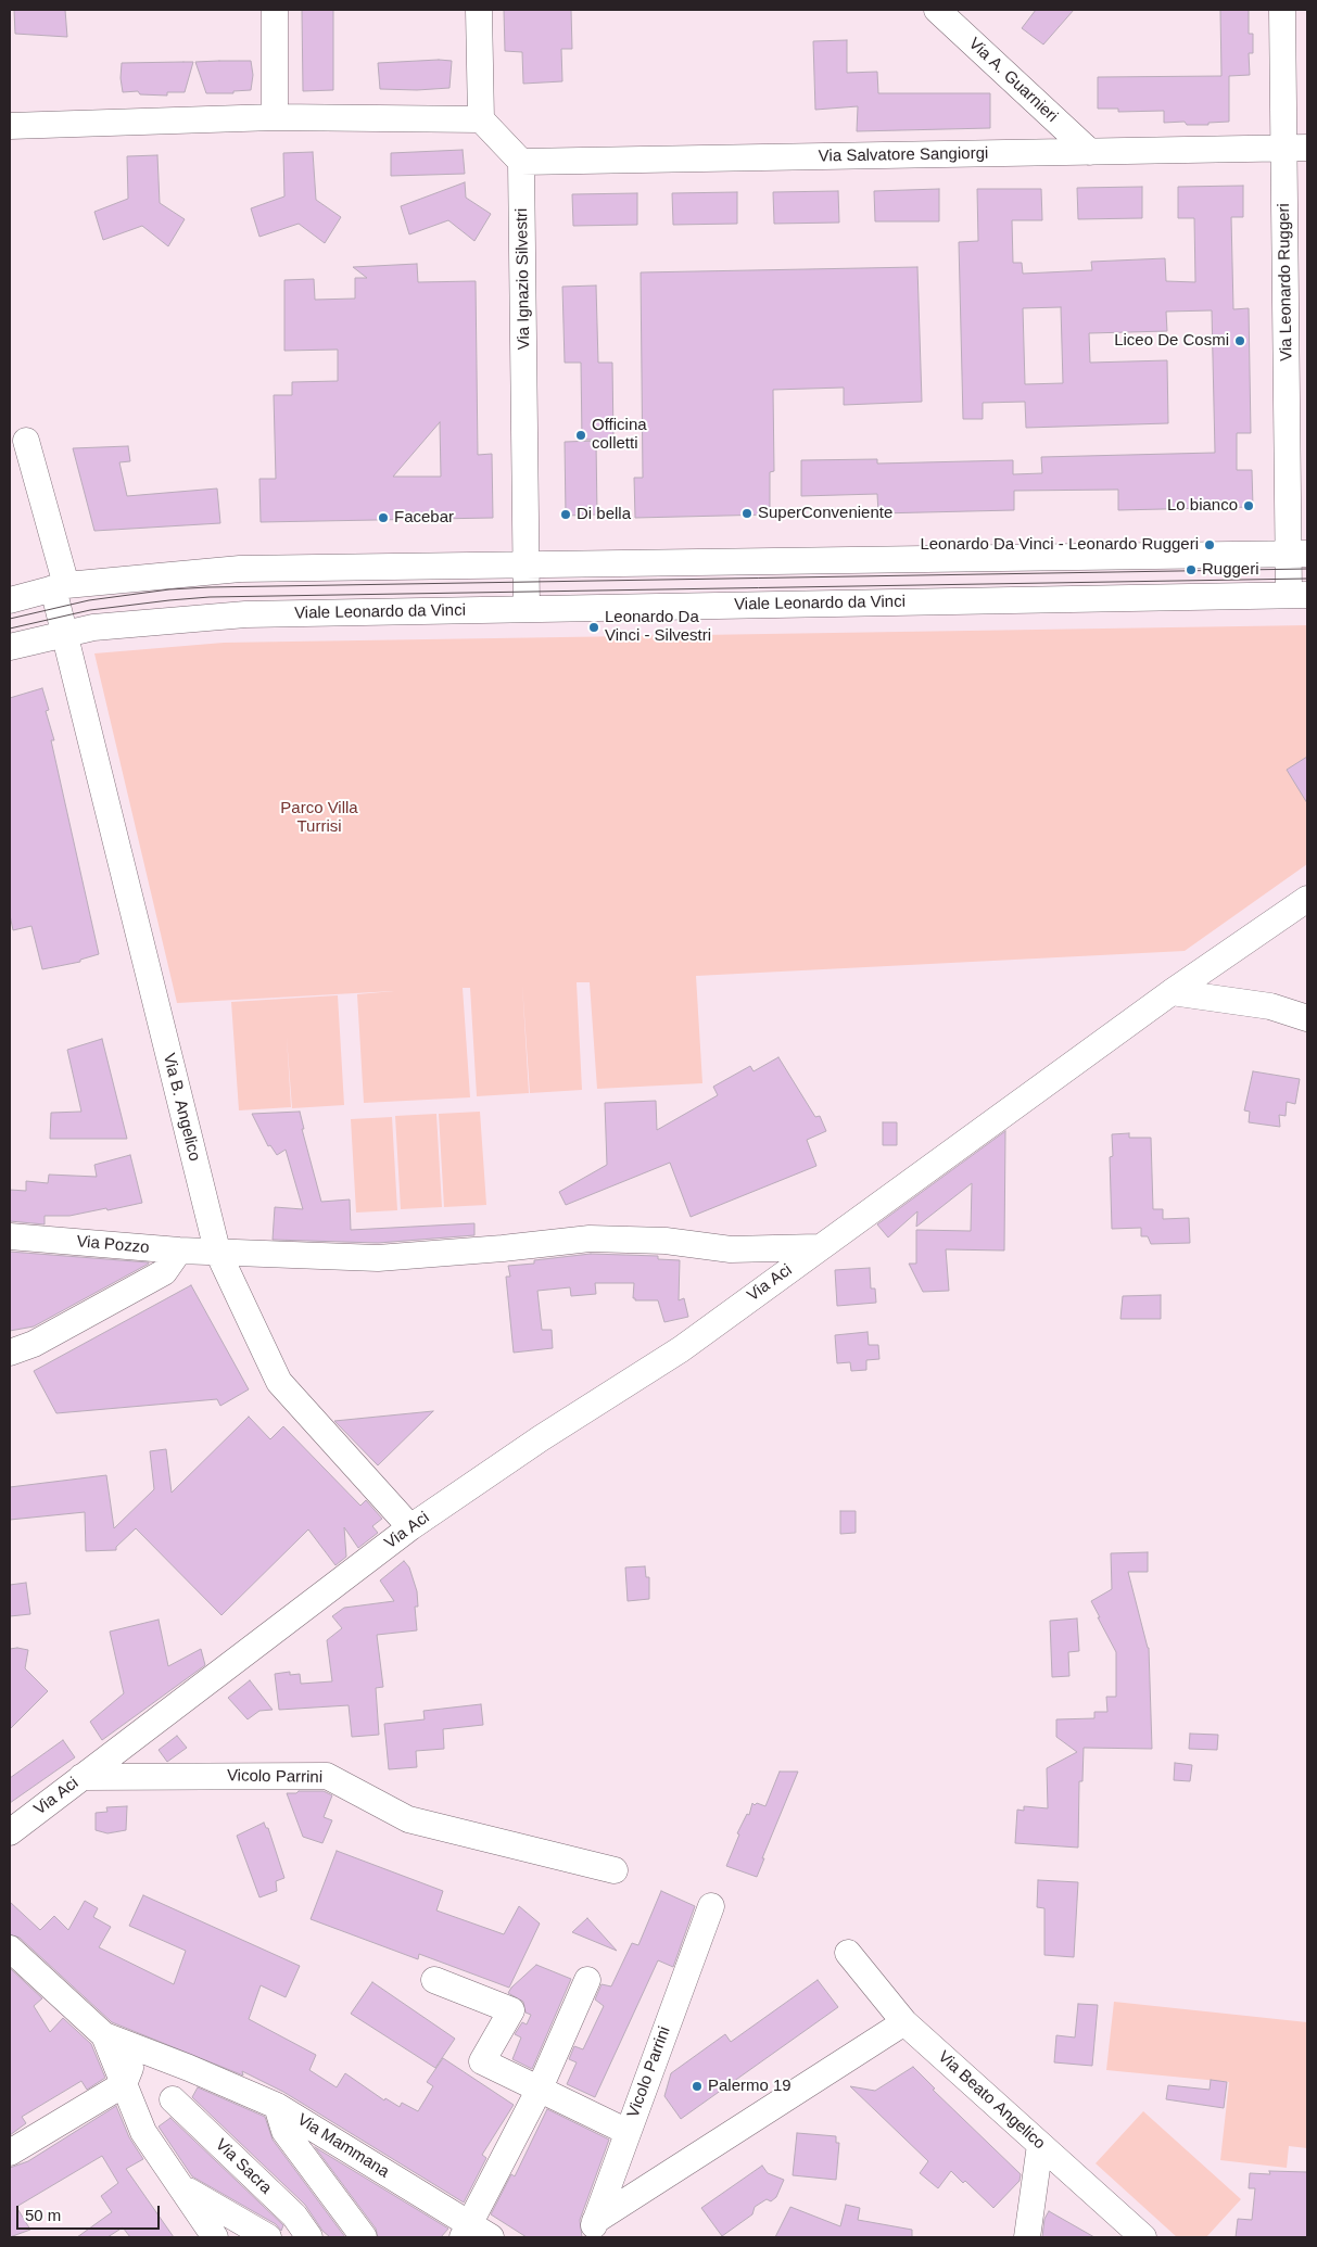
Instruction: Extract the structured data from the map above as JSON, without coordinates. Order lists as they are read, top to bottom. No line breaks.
{"streets":{"street":["Via A. Guarnieri","Via Salvatore Sangiorgi","Via Ignazio Silvestri","Via Leonardo Ruggeri","Viale Leonardo da Vinci","Via B. Angelico","Via Pozzo","Via Aci","Vicolo Parrini","Via Beato Angelico","Via Mammana","Via Sacra"]},"crossings":[["Via A. Guarnieri","Via Salvatore Sangiorgi"],["Via Salvatore Sangiorgi","Via Ignazio Silvestri"],["Via Salvatore Sangiorgi","Via Leonardo Ruggeri"],["Via Ignazio Silvestri","Viale Leonardo da Vinci"],["Via Leonardo Ruggeri","Viale Leonardo da Vinci"],["Viale Leonardo da Vinci","Via B. Angelico"],["Via B. Angelico","Via Pozzo"],["Via B. Angelico","Via Aci"],["Via Pozzo","Via Aci"],["Via Aci","Vicolo Parrini"]],"parks":["Parco Villa Turrisi"],"places":["Liceo De Cosmi","Officina colletti","Lo bianco","SuperConveniente","Di bella","Facebar","Leonardo Da Vinci - Leonardo Ruggeri","Ruggeri","Leonardo Da Vinci - Silvestri","Palermo 19"],"scale_bar":"50 m"}
